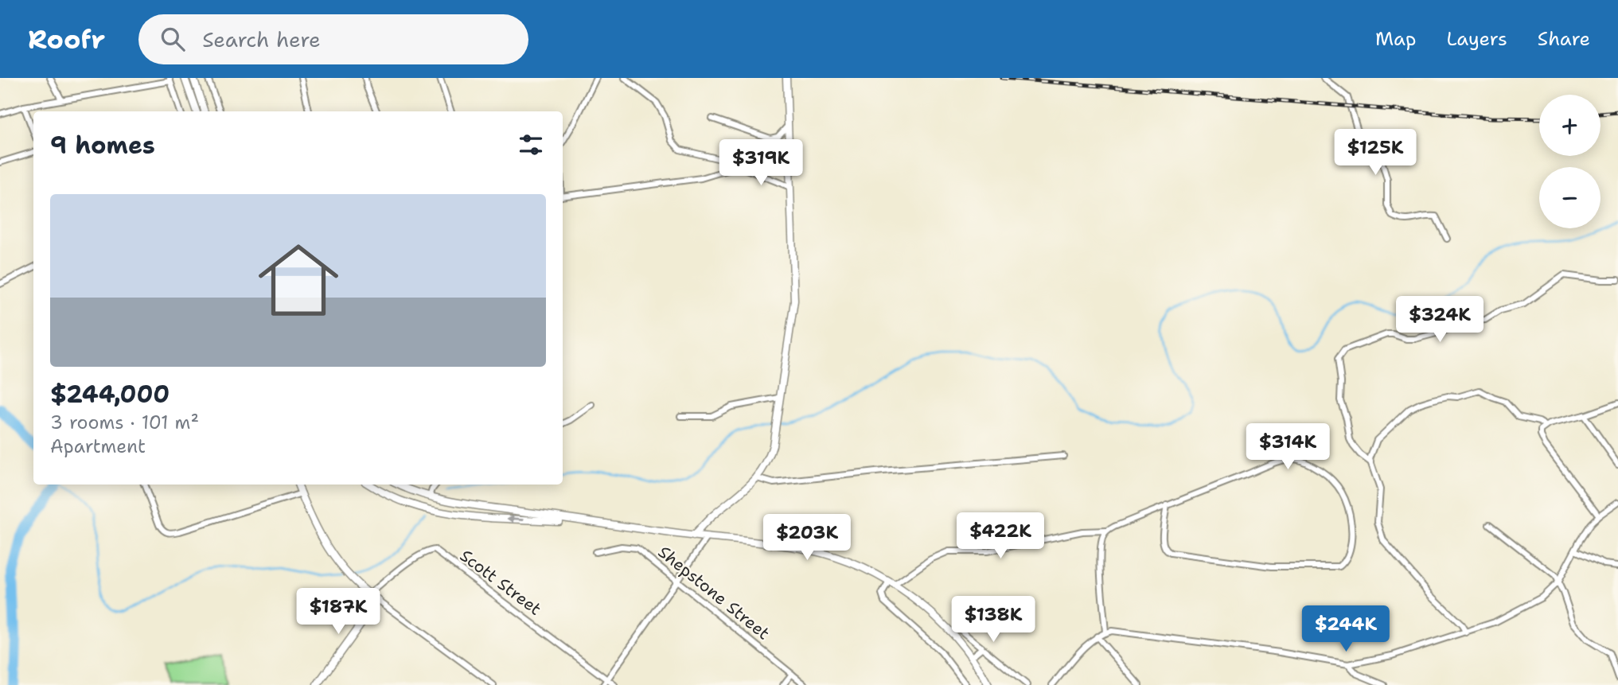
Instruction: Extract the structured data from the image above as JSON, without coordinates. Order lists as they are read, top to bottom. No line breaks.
{"streets":{"street":["Scott Street","Shepstone Street"]},"page":{"header":"Roofr","search":"Search here","nav":["Map","Layers","Share"],"map_buttons":["+","−"],"heading":"9 homes","price":["$125K","$319K","$324K","$314K","$422K","$203K","$187K","$138K","$244K"],"list":[{"name":"$244,000","note":"3 rooms · 101 m² · Apartment"}]}}
